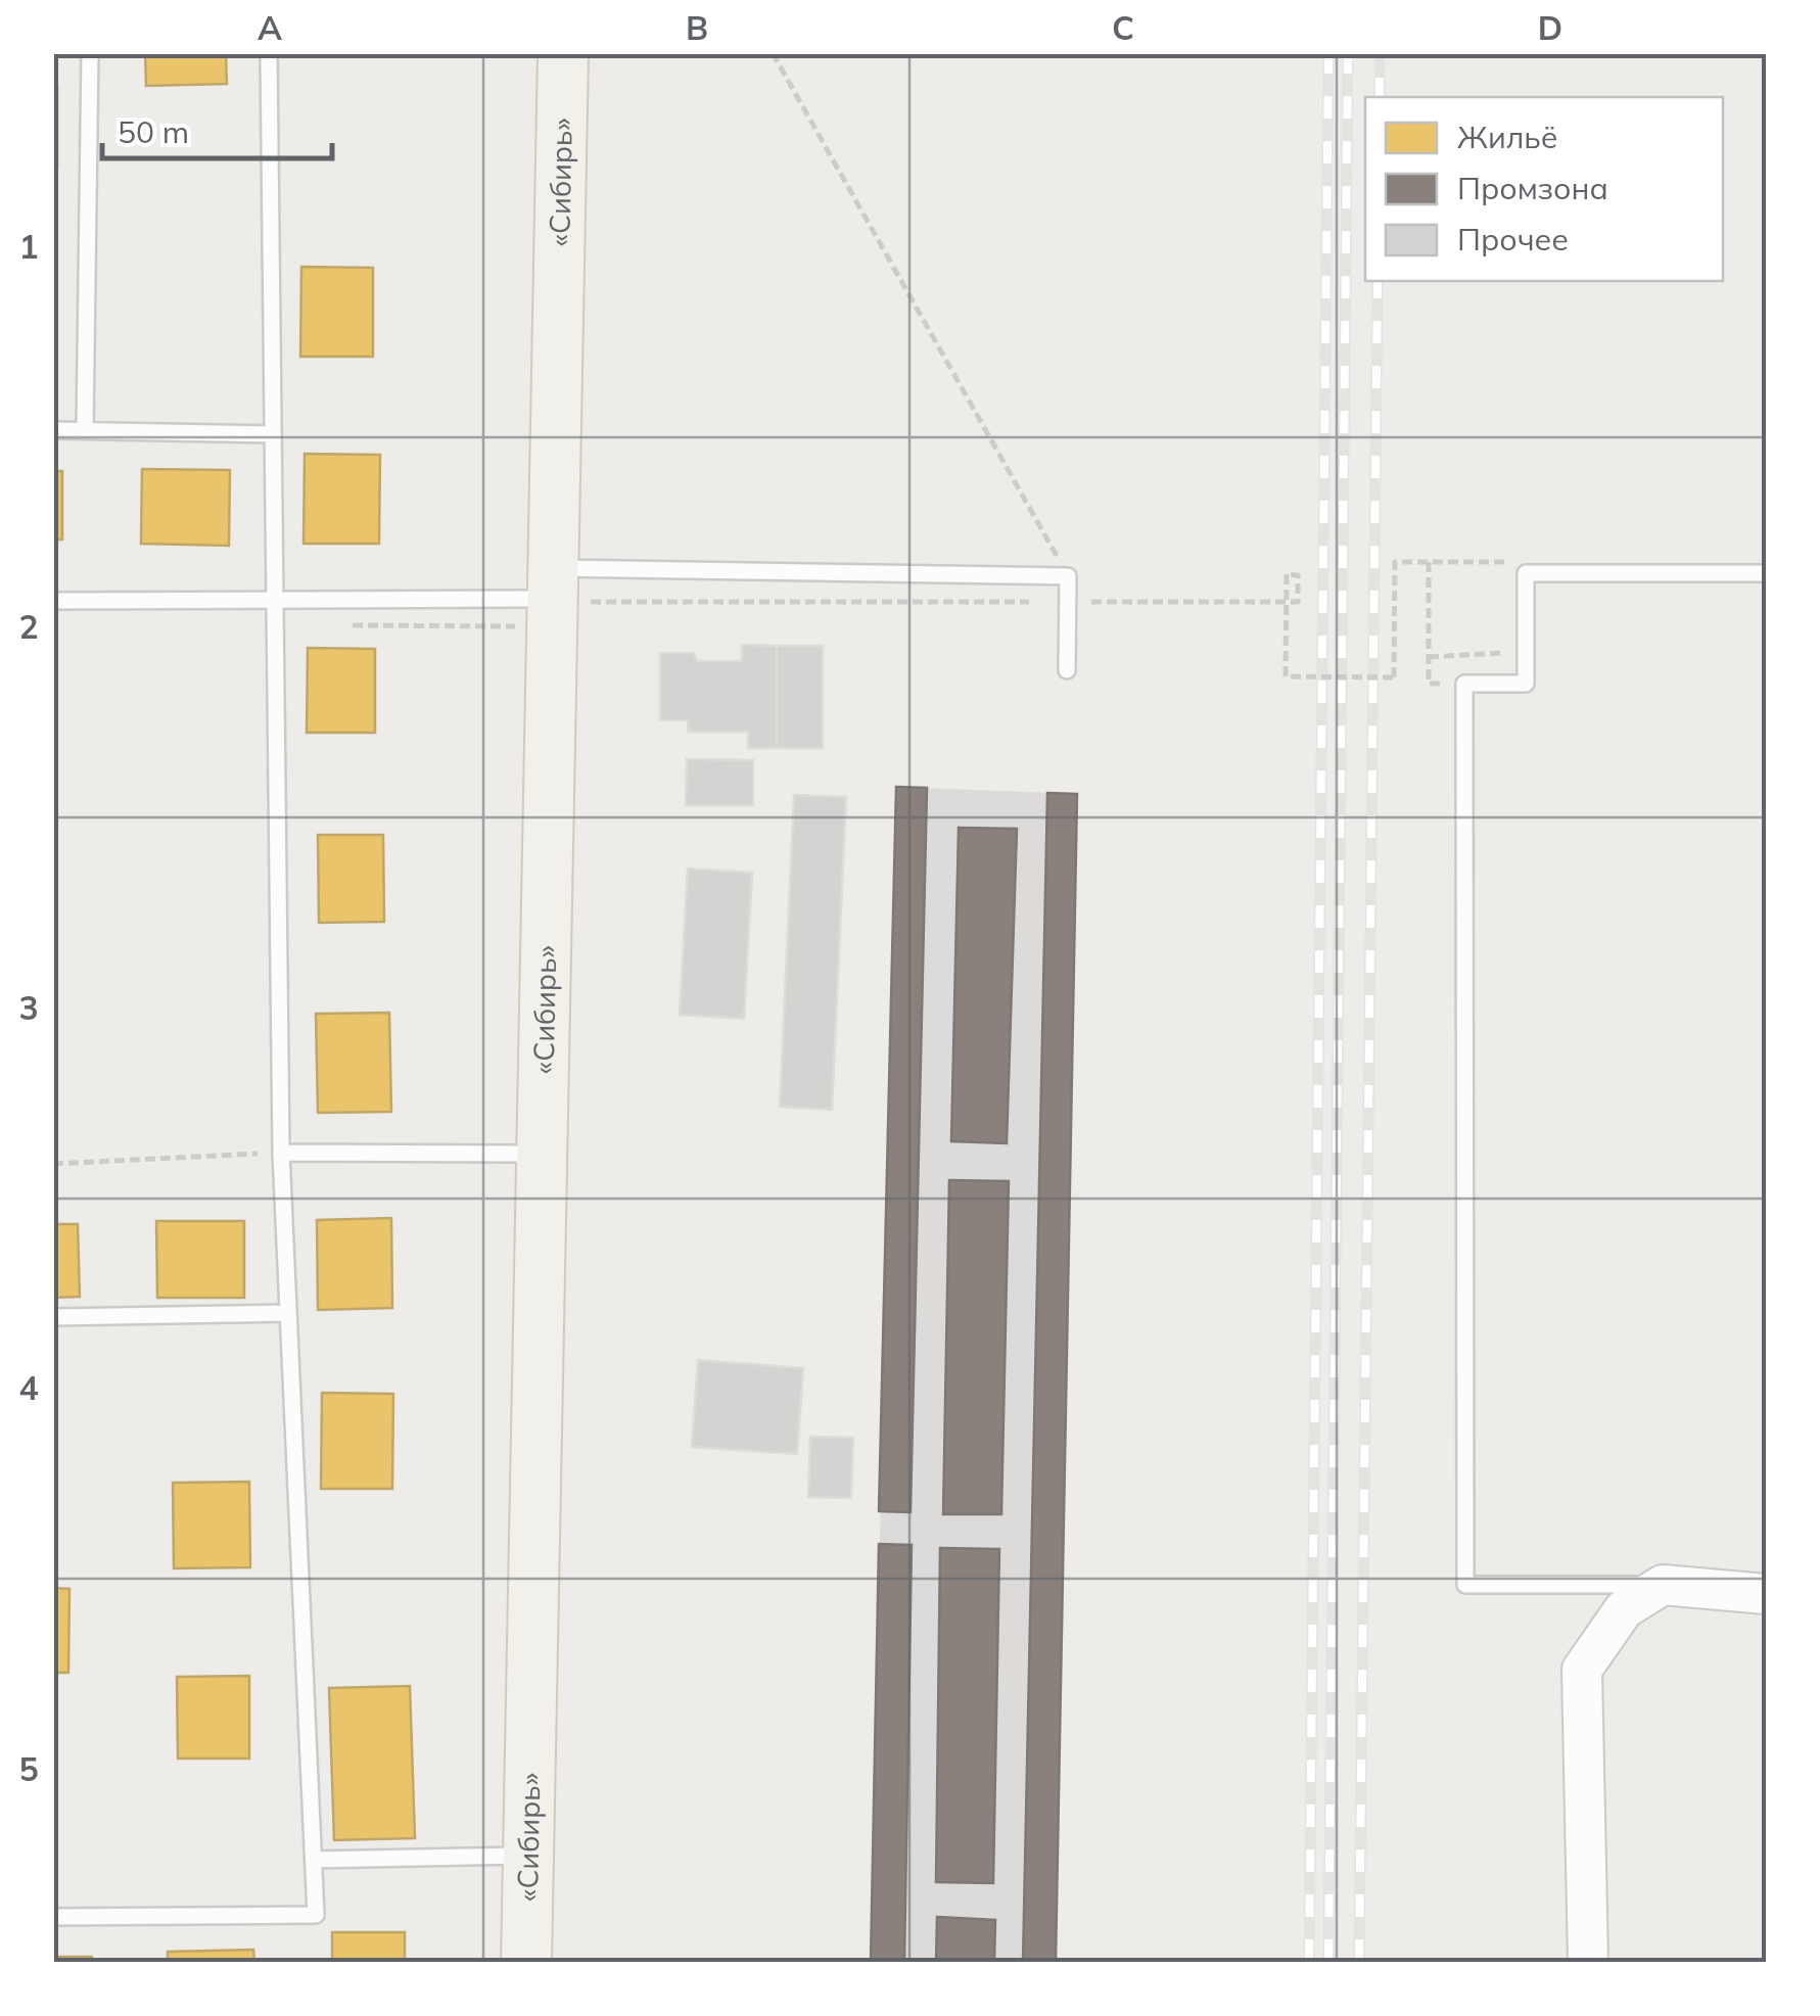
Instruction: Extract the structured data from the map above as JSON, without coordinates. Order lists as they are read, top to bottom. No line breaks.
{"streets":{"main road":["«Сибирь»"]},"legend":["Жильё","Промзона","Прочее"],"scale_bar":"50 m","grid":{"columns":["A","B","C","D"],"rows":["1","2","3","4","5"]}}
